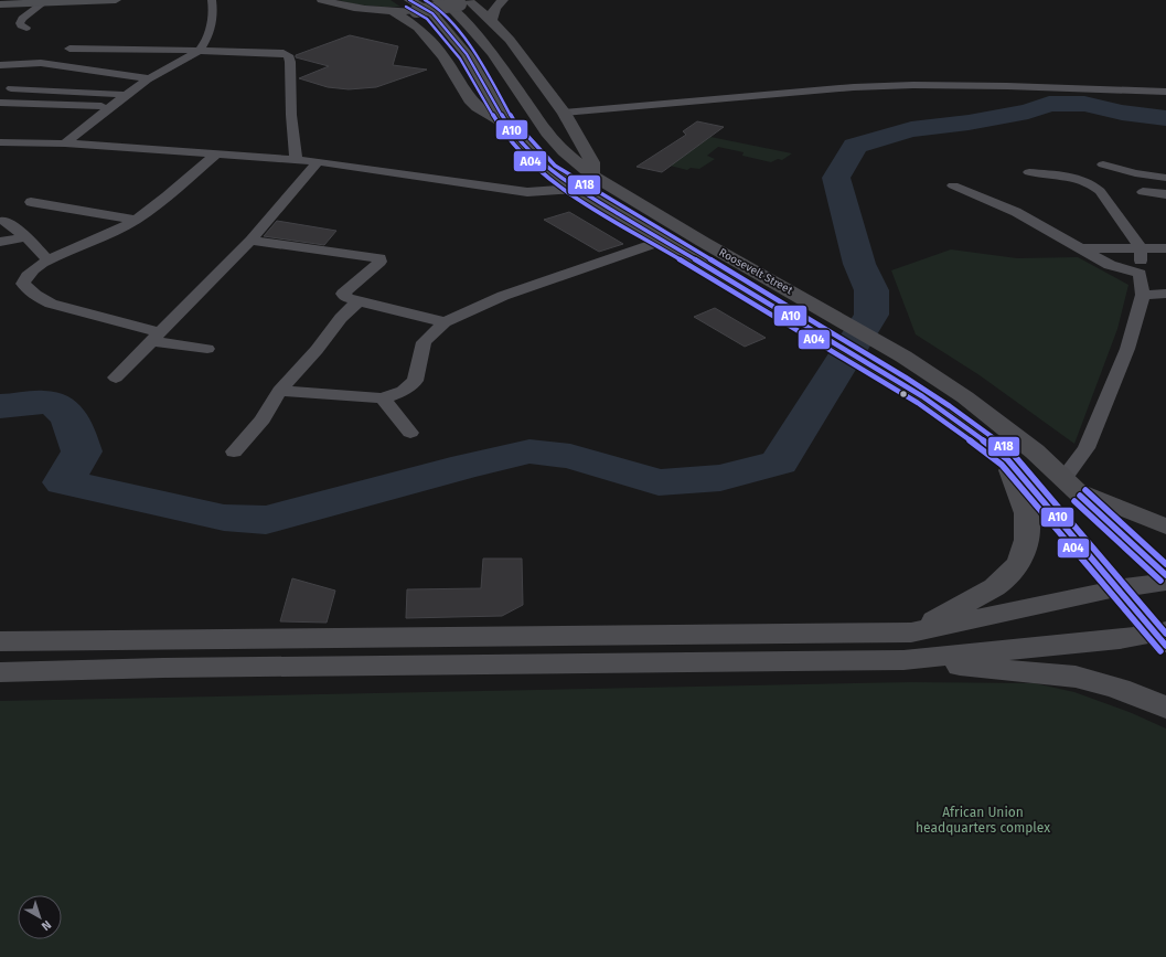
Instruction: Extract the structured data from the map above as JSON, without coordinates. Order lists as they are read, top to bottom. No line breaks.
{"streets":{"main road":["Roosevelt Street"]},"parks":["African Union headquarters complex"],"lines":["transit line A10","transit line A18","transit line A04"],"north":"bottom right"}
